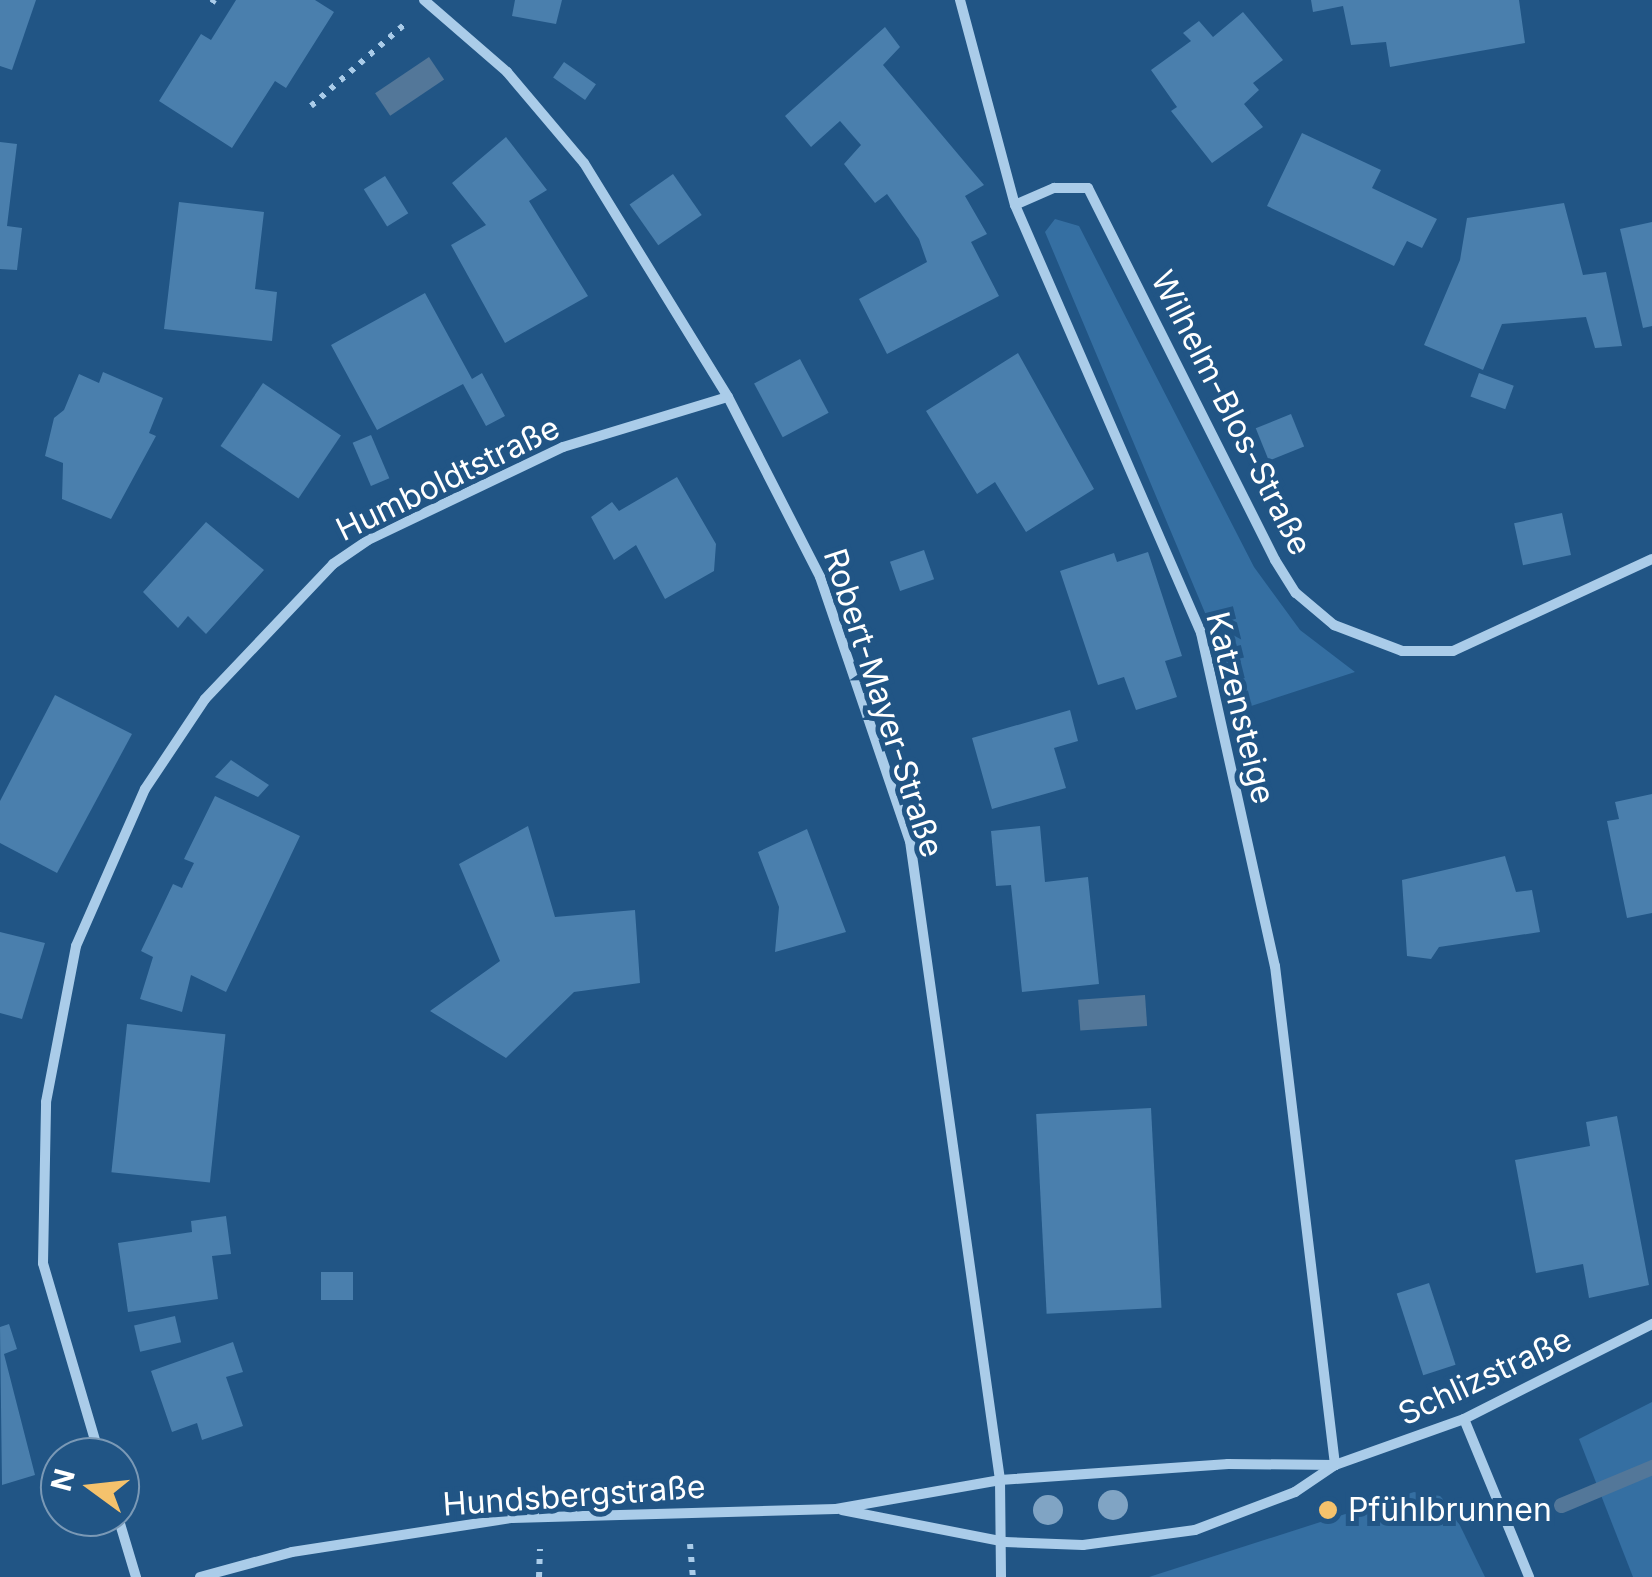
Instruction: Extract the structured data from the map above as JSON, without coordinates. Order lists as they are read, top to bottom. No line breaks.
{"streets":{"street":["Wilhelm-Blos-Straße","Humboldtstraße","Robert-Mayer-Straße","Katzensteige","Schlizstraße","Hundsbergstraße"]},"crossings":[["Wilhelm-Blos-Straße","Katzensteige"],["Humboldtstraße","Robert-Mayer-Straße"],["Robert-Mayer-Straße","Schlizstraße"],["Robert-Mayer-Straße","Hundsbergstraße"],["Katzensteige","Schlizstraße"],["Schlizstraße","Hundsbergstraße"]],"places":["Pfühlbrunnen"],"north":"left"}
